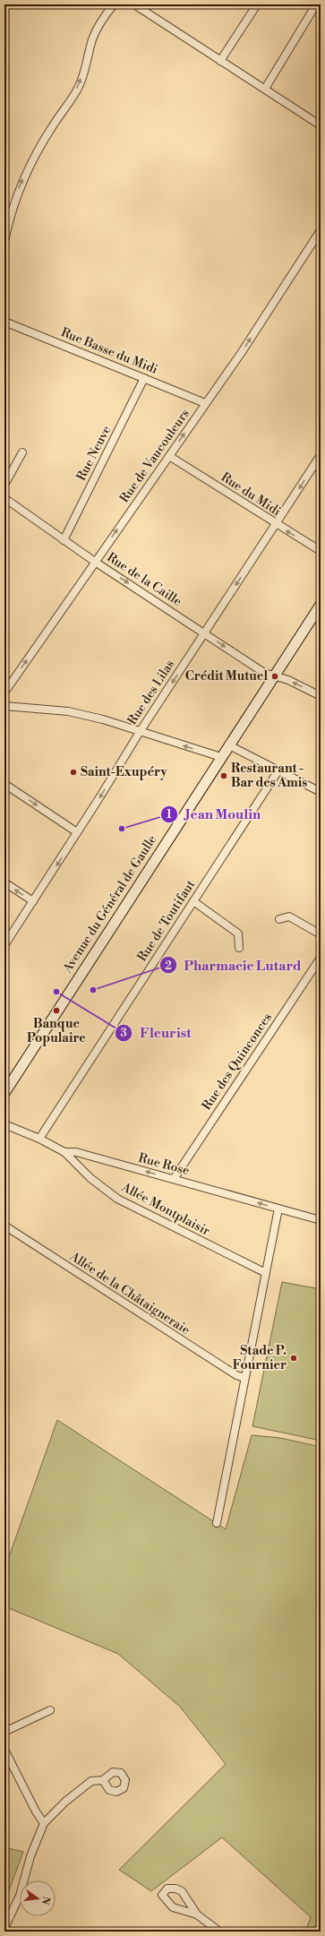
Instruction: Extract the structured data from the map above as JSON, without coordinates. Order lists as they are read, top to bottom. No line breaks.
{"streets":{"main road":["Avenue du Général de Gaulle"],"street":["Rue Basse du Midi","Rue Neuve","Rue de Vaucouleurs","Rue du Midi","Rue de la Caille","Rue des Lilas","Rue de Toutifaut","Rue des Quinconces","Rue Rose","Allée Montplaisir","Allée de la Châtaigneraie"]},"crossings":[["Rue Basse du Midi","Rue Neuve"],["Rue Basse du Midi","Rue de Vaucouleurs"],["Rue Neuve","Rue de la Caille"],["Rue de Vaucouleurs","Rue du Midi"],["Rue de Vaucouleurs","Rue de la Caille"],["Rue du Midi","Rue des Lilas"],["Rue de la Caille","Rue des Lilas"],["Rue de la Caille","Avenue du Général de Gaulle"],["Rue de Toutifaut","Rue Rose"],["Rue des Quinconces","Rue Rose"],["Rue Rose","Allée Montplaisir"]],"one_way":["Rue de Vaucouleurs","Rue des Lilas","Rue Rose"],"places":["Crédit Mutuel","Saint-Exupéry","Restaurant - Bar des Amis","Jean Moulin","Pharmacie Lutard","Fleurist","Banque Populaire","Stade P. Fournier"],"north":"right"}
